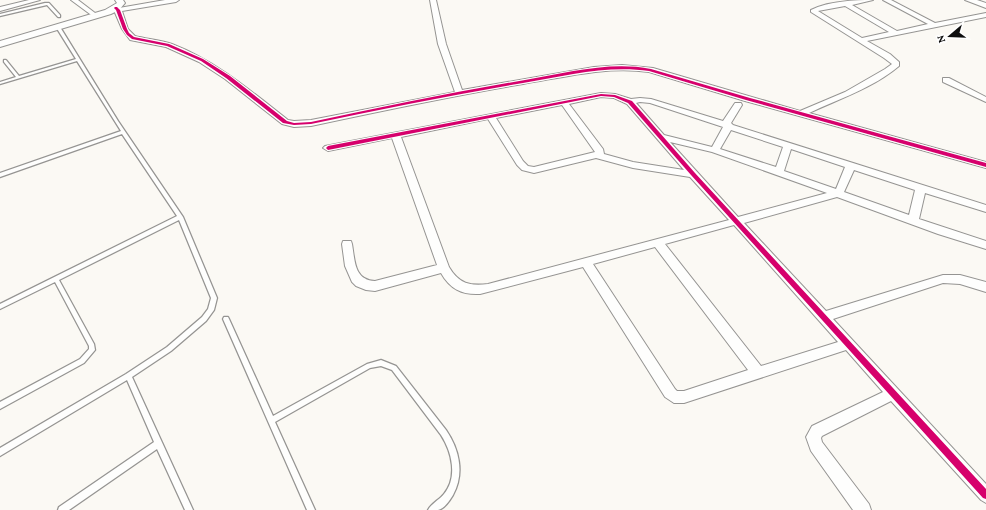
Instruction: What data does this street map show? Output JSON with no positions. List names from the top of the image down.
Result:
{
  "north": "left"
}
